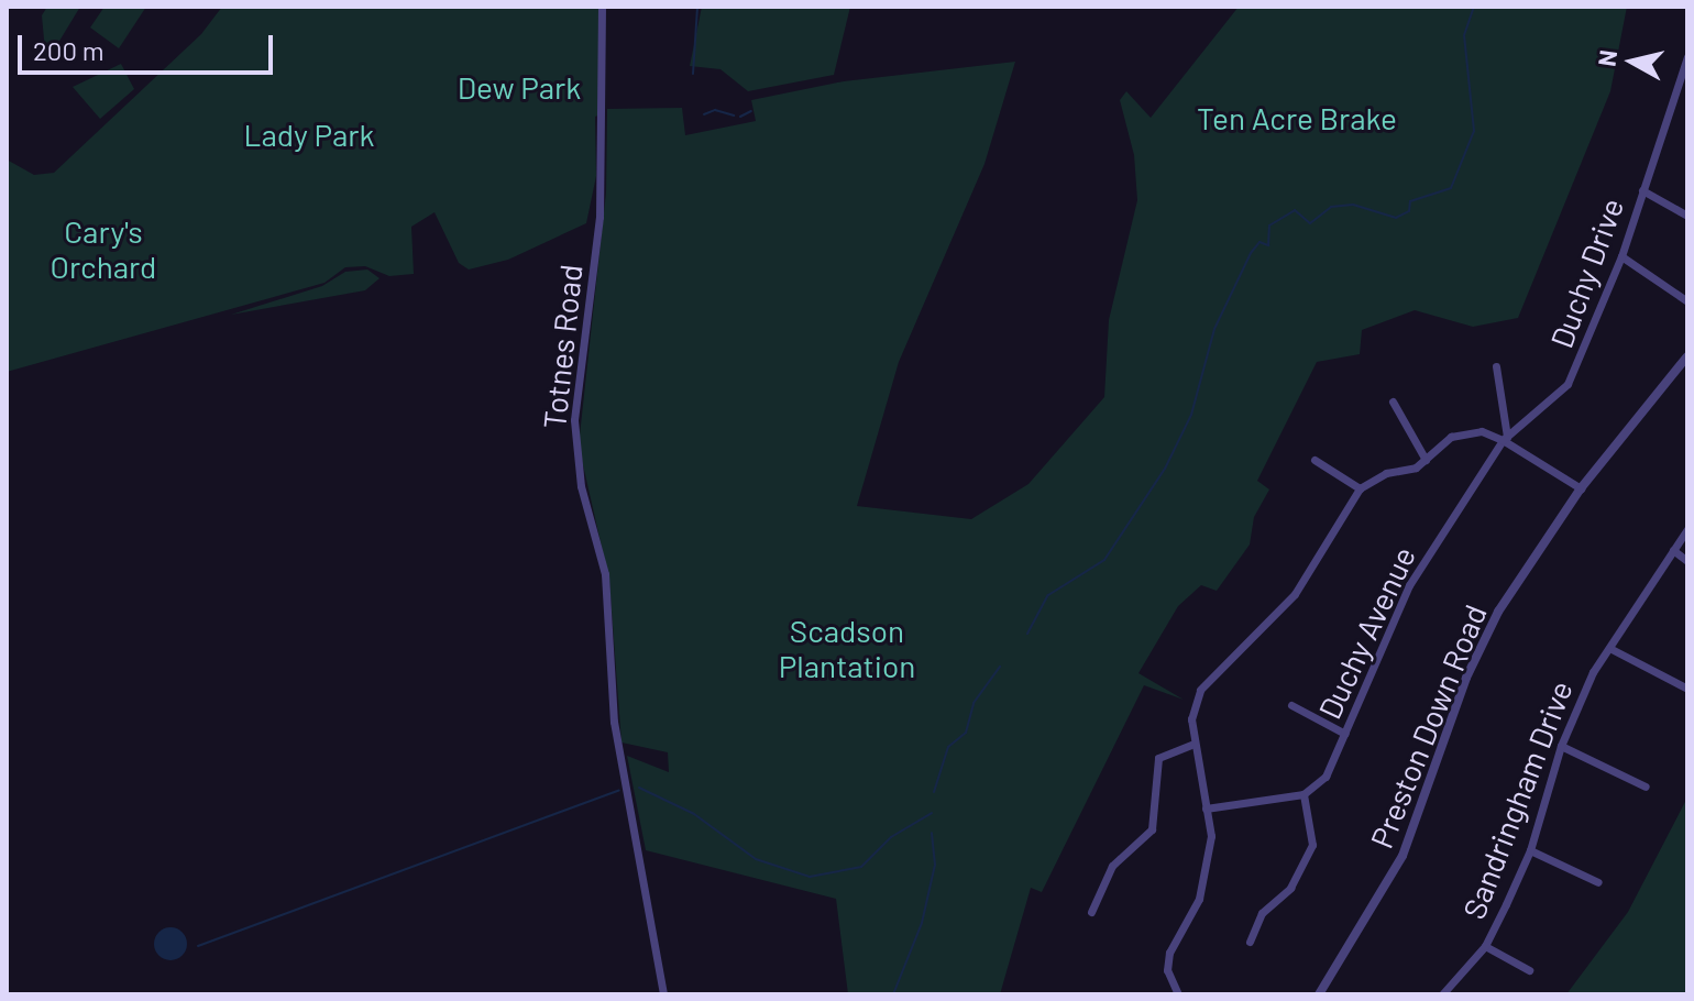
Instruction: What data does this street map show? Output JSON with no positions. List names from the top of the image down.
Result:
{
  "streets": {
    "street": [
      "Duchy Drive",
      "Totnes Road",
      "Duchy Avenue",
      "Preston Down Road",
      "Sandringham Drive"
    ]
  },
  "crossings": [
    ["Duchy Drive", "Duchy Avenue"]
  ],
  "parks": [
    "Dew Park",
    "Ten Acre Brake",
    "Lady Park",
    "Cary's Orchard",
    "Scadson Plantation"
  ],
  "scale_bar": "200 m",
  "north": "left"
}
